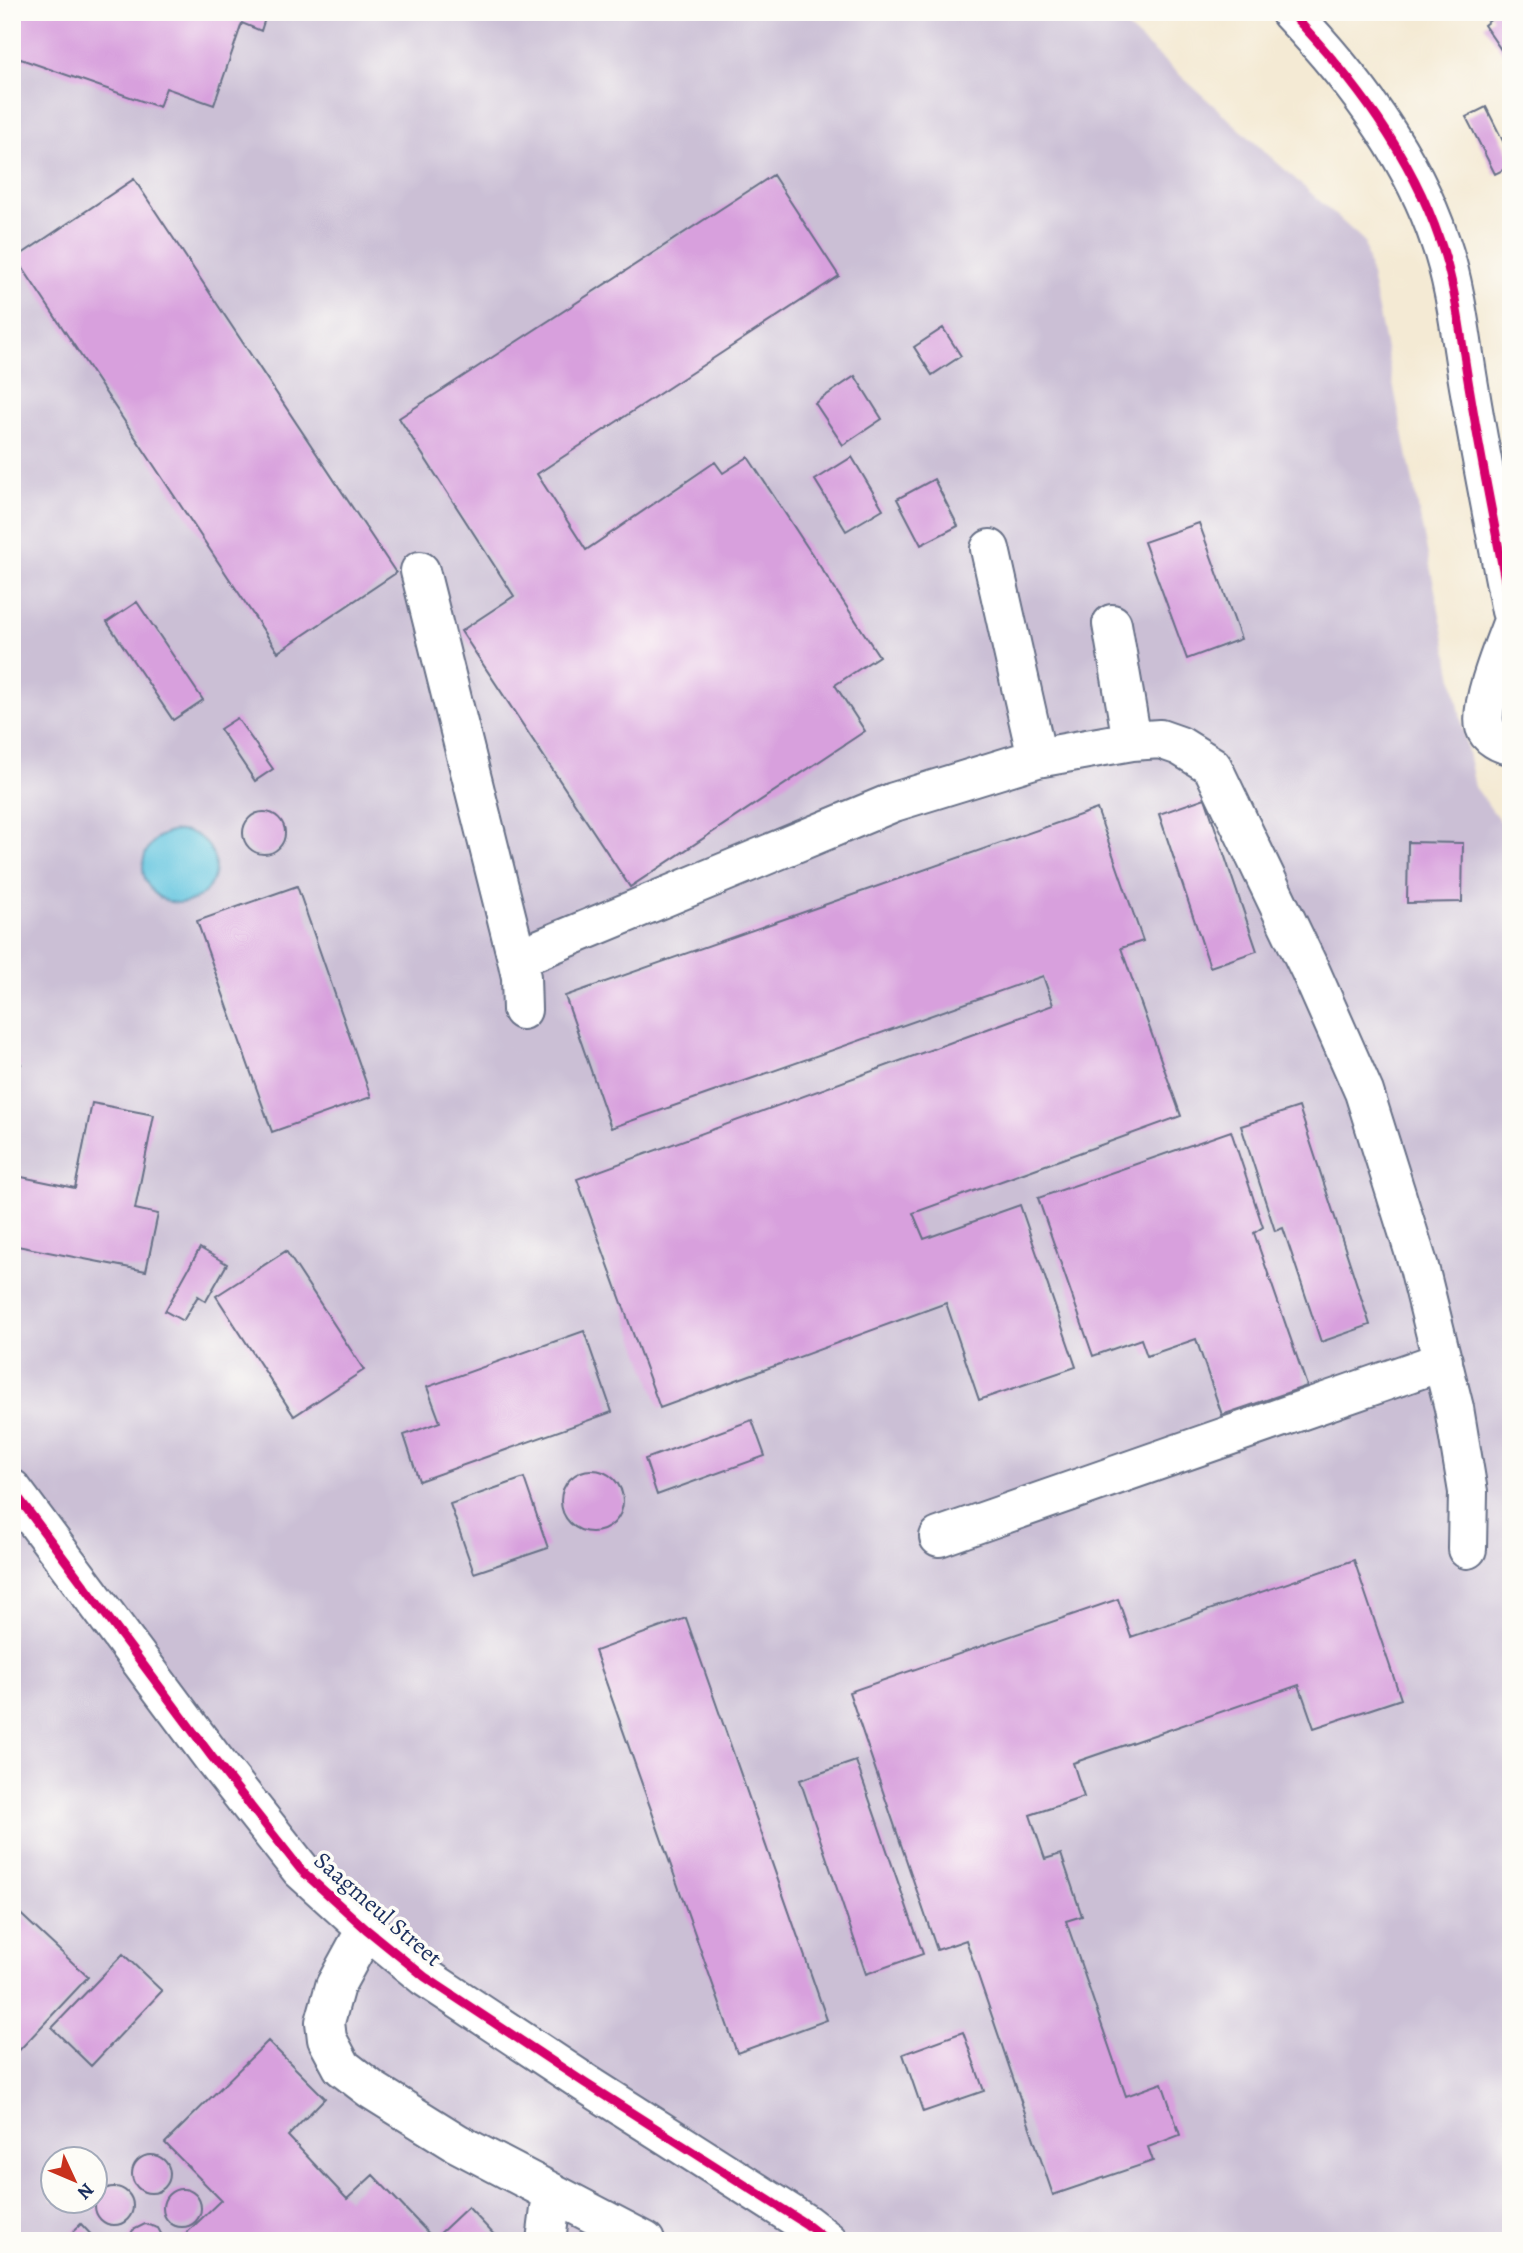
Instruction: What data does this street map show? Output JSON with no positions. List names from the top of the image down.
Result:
{
  "streets": {
    "street": ["Saagmeul Street"]
  },
  "north": "bottom right"
}
